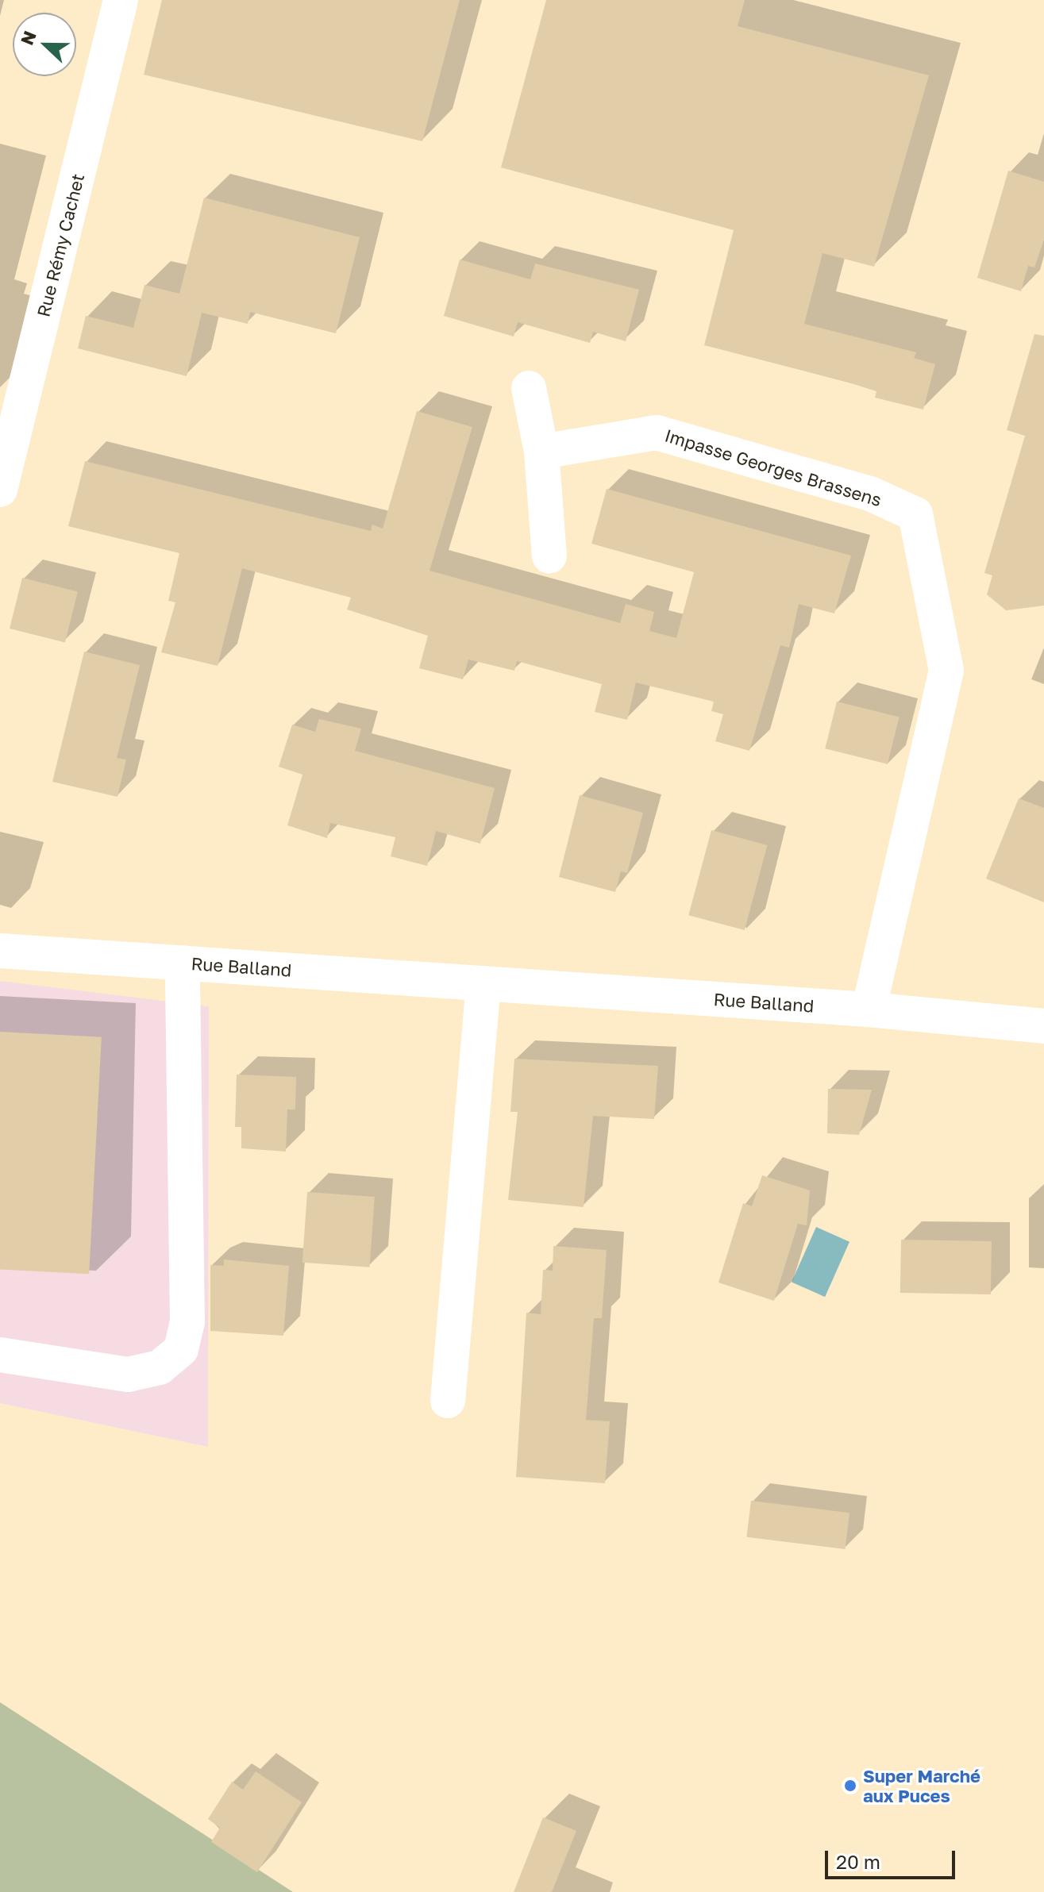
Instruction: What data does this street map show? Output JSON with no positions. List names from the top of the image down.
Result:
{
  "streets": {
    "street": ["Rue Rémy Cachet", "Impasse Georges Brassens", "Rue Balland"]
  },
  "crossings": [
    ["Impasse Georges Brassens", "Rue Balland"]
  ],
  "places": ["Super Marché aux Puces"],
  "scale_bar": "20 m",
  "north": "left"
}
